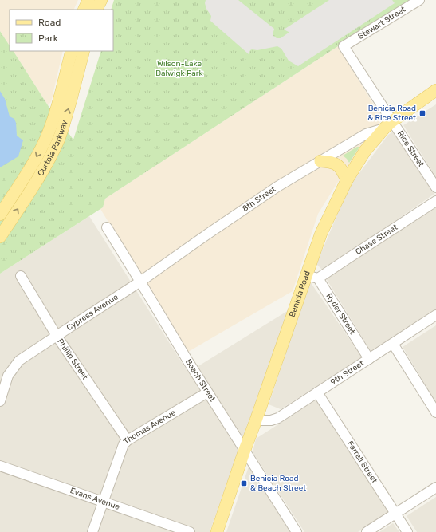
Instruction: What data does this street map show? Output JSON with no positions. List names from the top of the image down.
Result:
{
  "streets": {
    "main road": ["Curtola Parkway", "Benicia Road"],
    "street": [
      "Stewart Street",
      "Rice Street",
      "8th Street",
      "Chase Street",
      "Cypress Avenue",
      "Ryder Street",
      "Phillip Street",
      "9th Street",
      "Beach Street",
      "Thomas Avenue",
      "Farrell Street",
      "Evans Avenue"
    ]
  },
  "crossings": [
    ["Stewart Street", "Rice Street"],
    ["Rice Street", "8th Street"],
    ["Rice Street", "Benicia Road"],
    ["8th Street", "Benicia Road"],
    ["8th Street", "Cypress Avenue"],
    ["8th Street", "Beach Street"],
    ["Chase Street", "Ryder Street"],
    ["Benicia Road", "9th Street"],
    ["Benicia Road", "Beach Street"],
    ["Cypress Avenue", "Phillip Street"],
    ["Cypress Avenue", "Beach Street"],
    ["Ryder Street", "9th Street"],
    ["Phillip Street", "Thomas Avenue"],
    ["9th Street", "Farrell Street"],
    ["Beach Street", "Thomas Avenue"],
    ["Thomas Avenue", "Evans Avenue"]
  ],
  "parks": ["Wilson-Lake Dalwigk Park"],
  "places": {
    "transit": ["Benicia Road & Rice Street", "Benicia Road & Beach Street"]
  },
  "legend": ["Road", "Park"]
}
